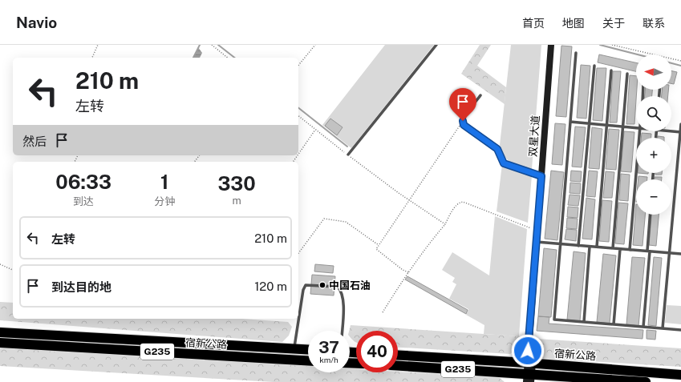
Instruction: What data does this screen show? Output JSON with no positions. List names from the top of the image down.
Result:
{
  "streets": {
    "highway": ["宿新公路", "G235"],
    "street": ["双星大道"]
  },
  "crossings": [
    ["双星大道", "宿新公路"]
  ],
  "places": ["中国石油"],
  "north": "left",
  "page": {
    "header": "Navio",
    "nav": [
      "首页",
      "地图",
      "关于",
      "联系"
    ],
    "map_buttons": ["+", "−"],
    "turn": ["210 m", "左转"],
    "then": "然后",
    "eta": [
      "06:33",
      "到达",
      "1",
      "分钟",
      "330",
      "m"
    ],
    "list": [
      {
        "name": "左转",
        "value": "210 m"
      },
      {
        "name": "到达目的地",
        "value": "120 m"
      }
    ],
    "speed": "37 km/h",
    "limit": "40"
  }
}
